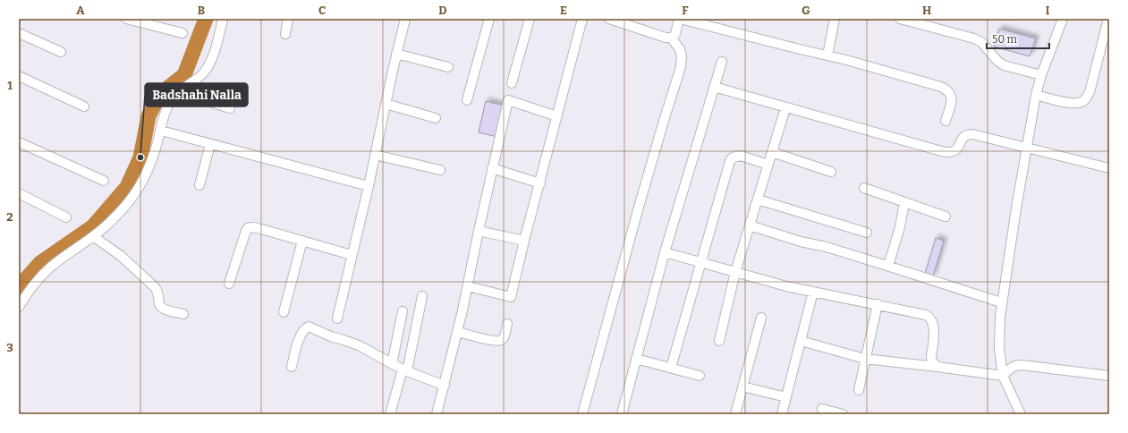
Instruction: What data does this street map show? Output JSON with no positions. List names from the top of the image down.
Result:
{
  "places": ["Badshahi Nalla"],
  "scale_bar": "50 m",
  "grid": {
    "columns": [
      "A",
      "B",
      "C",
      "D",
      "E",
      "F",
      "G",
      "H",
      "I"
    ],
    "rows": ["1", "2", "3"]
  }
}
